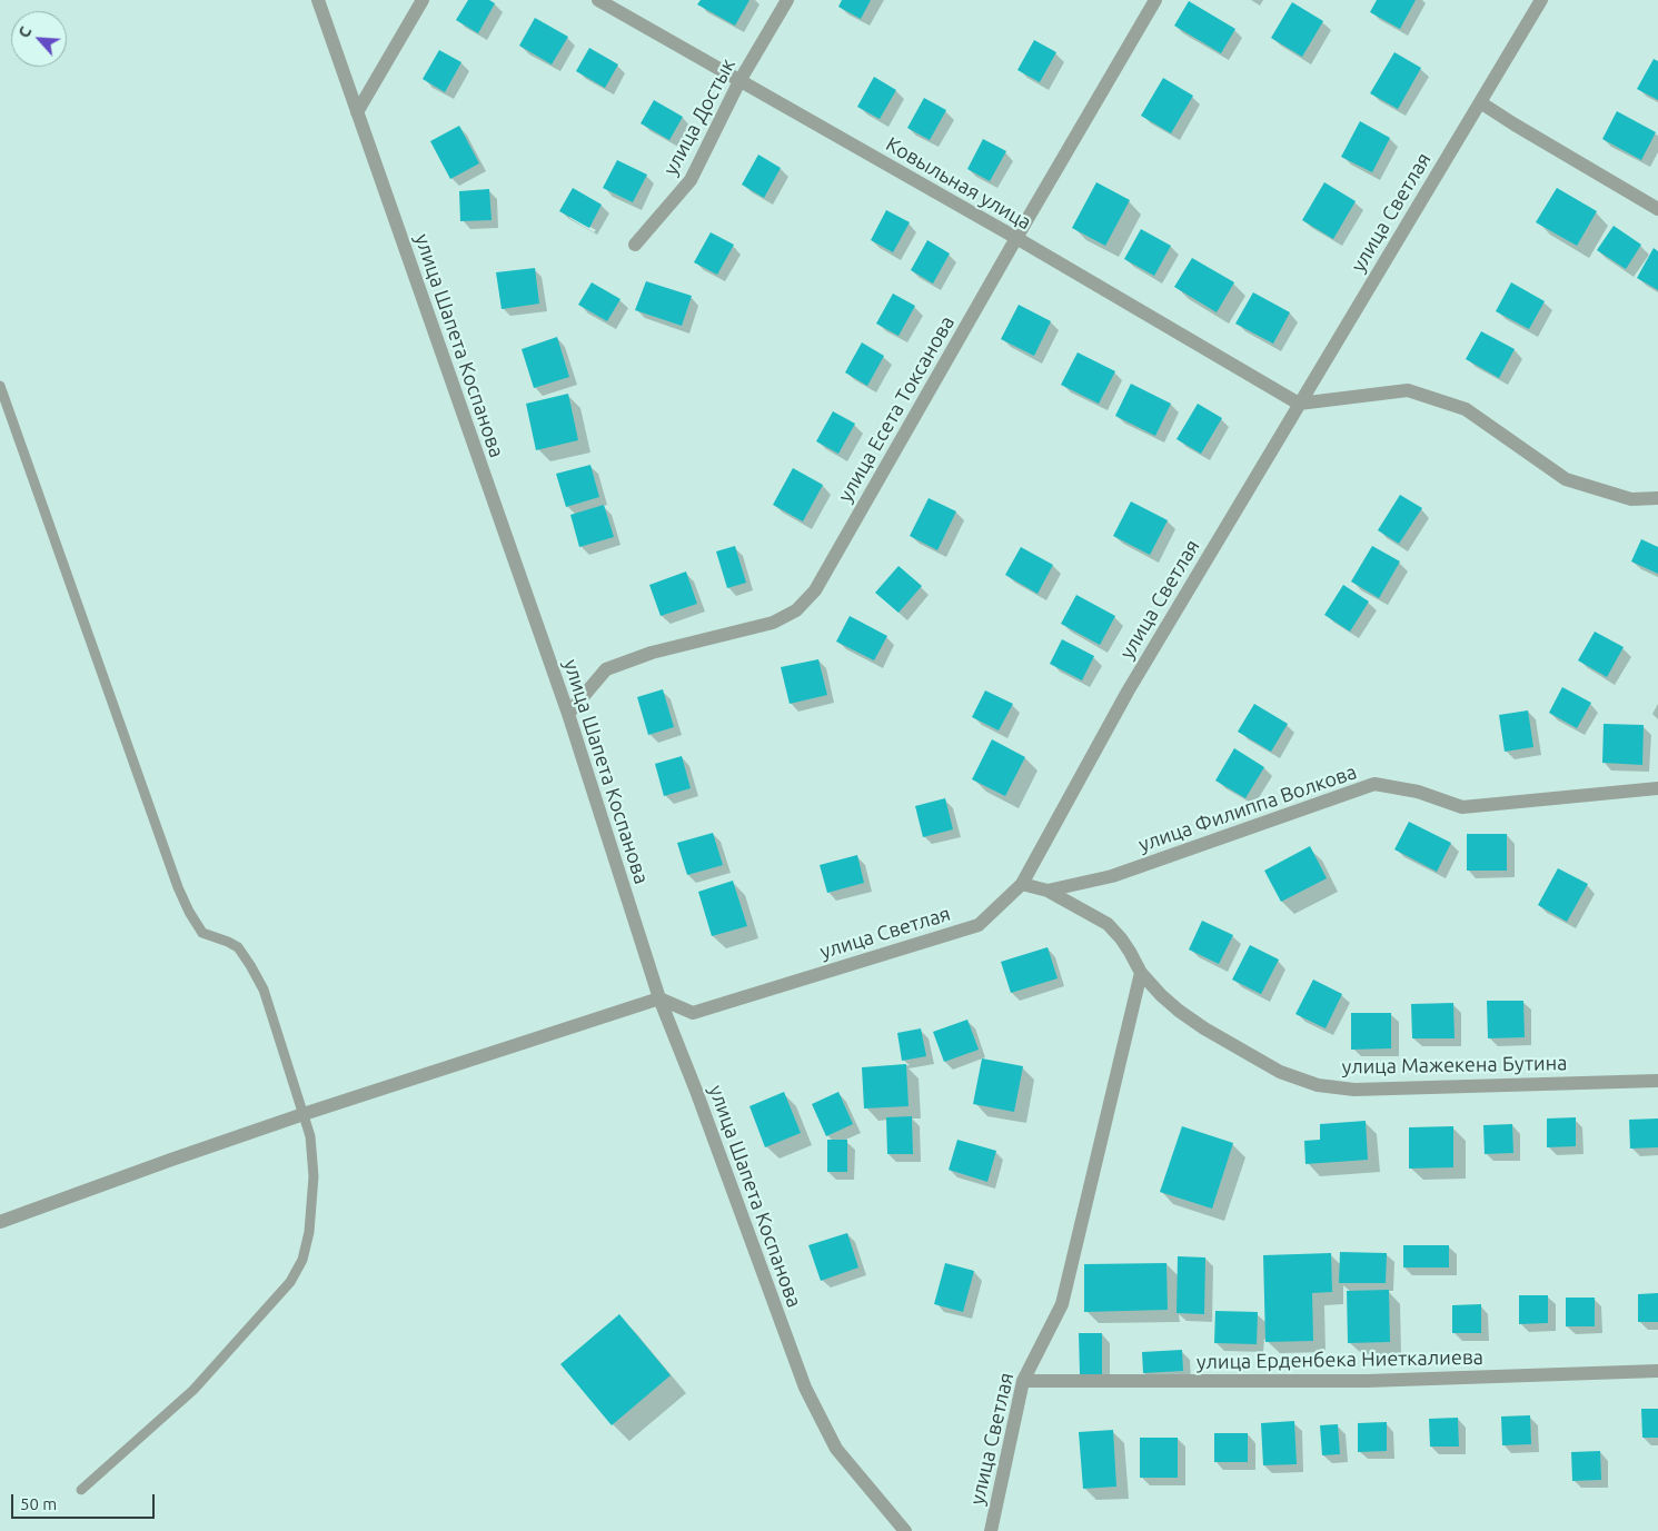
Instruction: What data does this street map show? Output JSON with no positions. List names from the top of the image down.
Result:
{
  "streets": {
    "street": [
      "улица Достык",
      "Ковыльная улица",
      "улица Светлая",
      "улица Шапета Коспанова",
      "улица Есета Токсанова",
      "улица Филиппа Волкова",
      "улица Мажекена Бутина",
      "улица Ерденбека Ниеткалиева"
    ]
  },
  "crossings": [
    ["улица Достык", "Ковыльная улица"],
    ["Ковыльная улица", "улица Светлая"],
    ["Ковыльная улица", "улица Есета Токсанова"],
    ["улица Светлая", "улица Шапета Коспанова"],
    ["улица Светлая", "улица Мажекена Бутина"],
    ["улица Светлая", "улица Ерденбека Ниеткалиева"],
    ["улица Шапета Коспанова", "улица Есета Токсанова"],
    ["улица Филиппа Волкова", "улица Мажекена Бутина"]
  ],
  "scale_bar": "50 m",
  "north": "top left"
}
